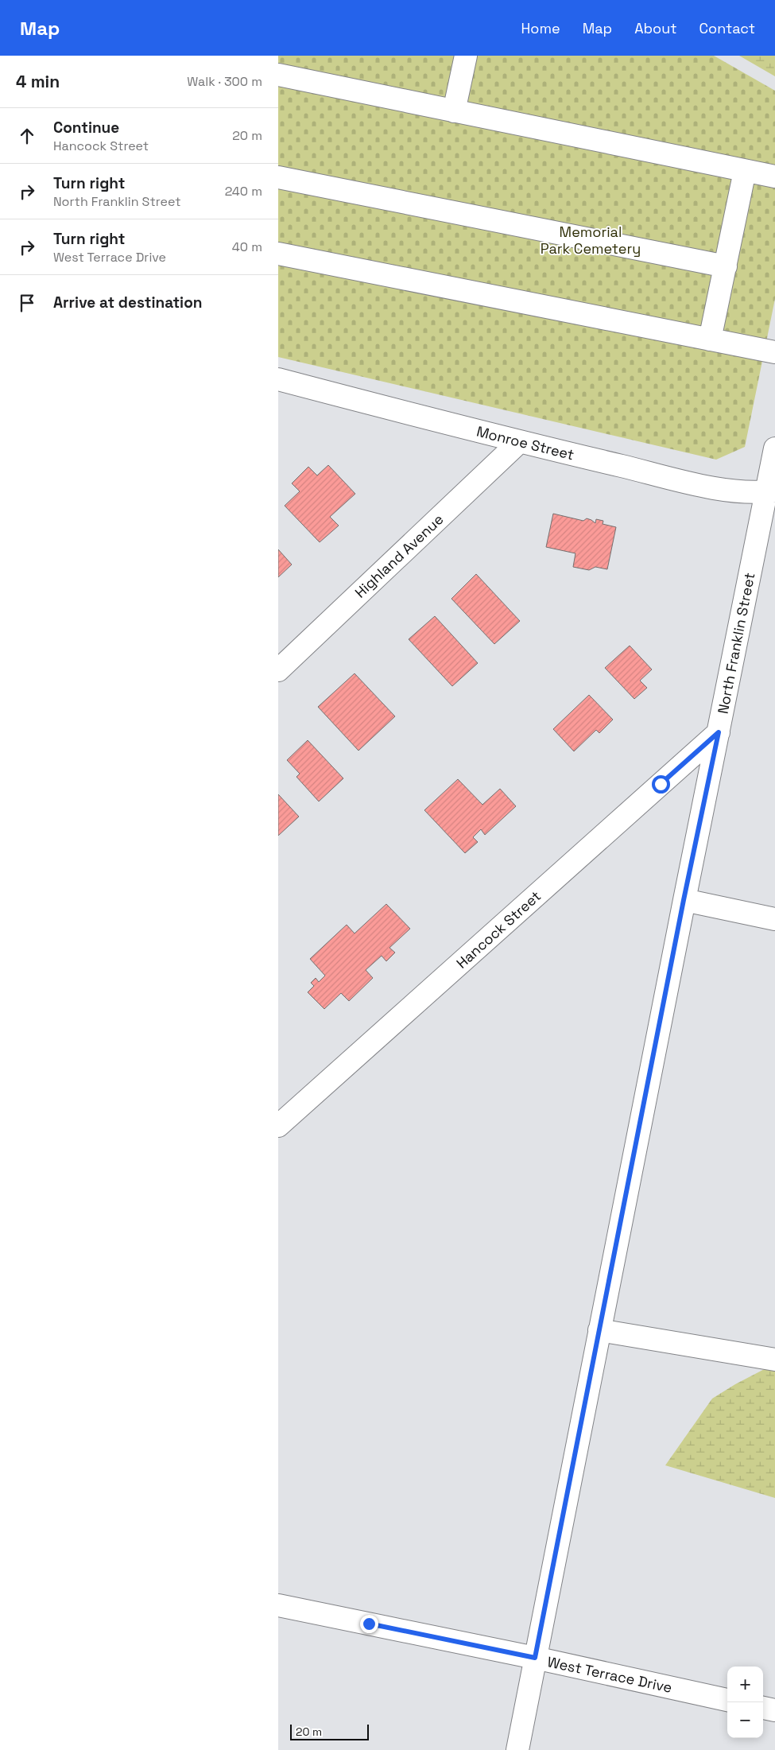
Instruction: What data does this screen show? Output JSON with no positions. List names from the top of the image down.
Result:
{
  "streets": {
    "street": [
      "Monroe Street",
      "Highland Avenue",
      "North Franklin Street",
      "Hancock Street",
      "West Terrace Drive"
    ]
  },
  "crossings": [
    ["Monroe Street", "Highland Avenue"],
    ["Monroe Street", "North Franklin Street"],
    ["North Franklin Street", "Hancock Street"],
    ["North Franklin Street", "West Terrace Drive"]
  ],
  "parks": ["Memorial Park Cemetery"],
  "scale_bar": "20 m",
  "page": {
    "header": "Map",
    "nav": [
      "Home",
      "Map",
      "About",
      "Contact"
    ],
    "heading": ["4 min", "Walk · 300 m"],
    "list": [
      ["Continue", "Hancock Street", "20 m"],
      ["Turn right", "North Franklin Street", "240 m"],
      ["Turn right", "West Terrace Drive", "40 m"],
      "Arrive at destination"
    ],
    "map_buttons": ["+", "−"],
    "scale": "20 m"
  }
}
